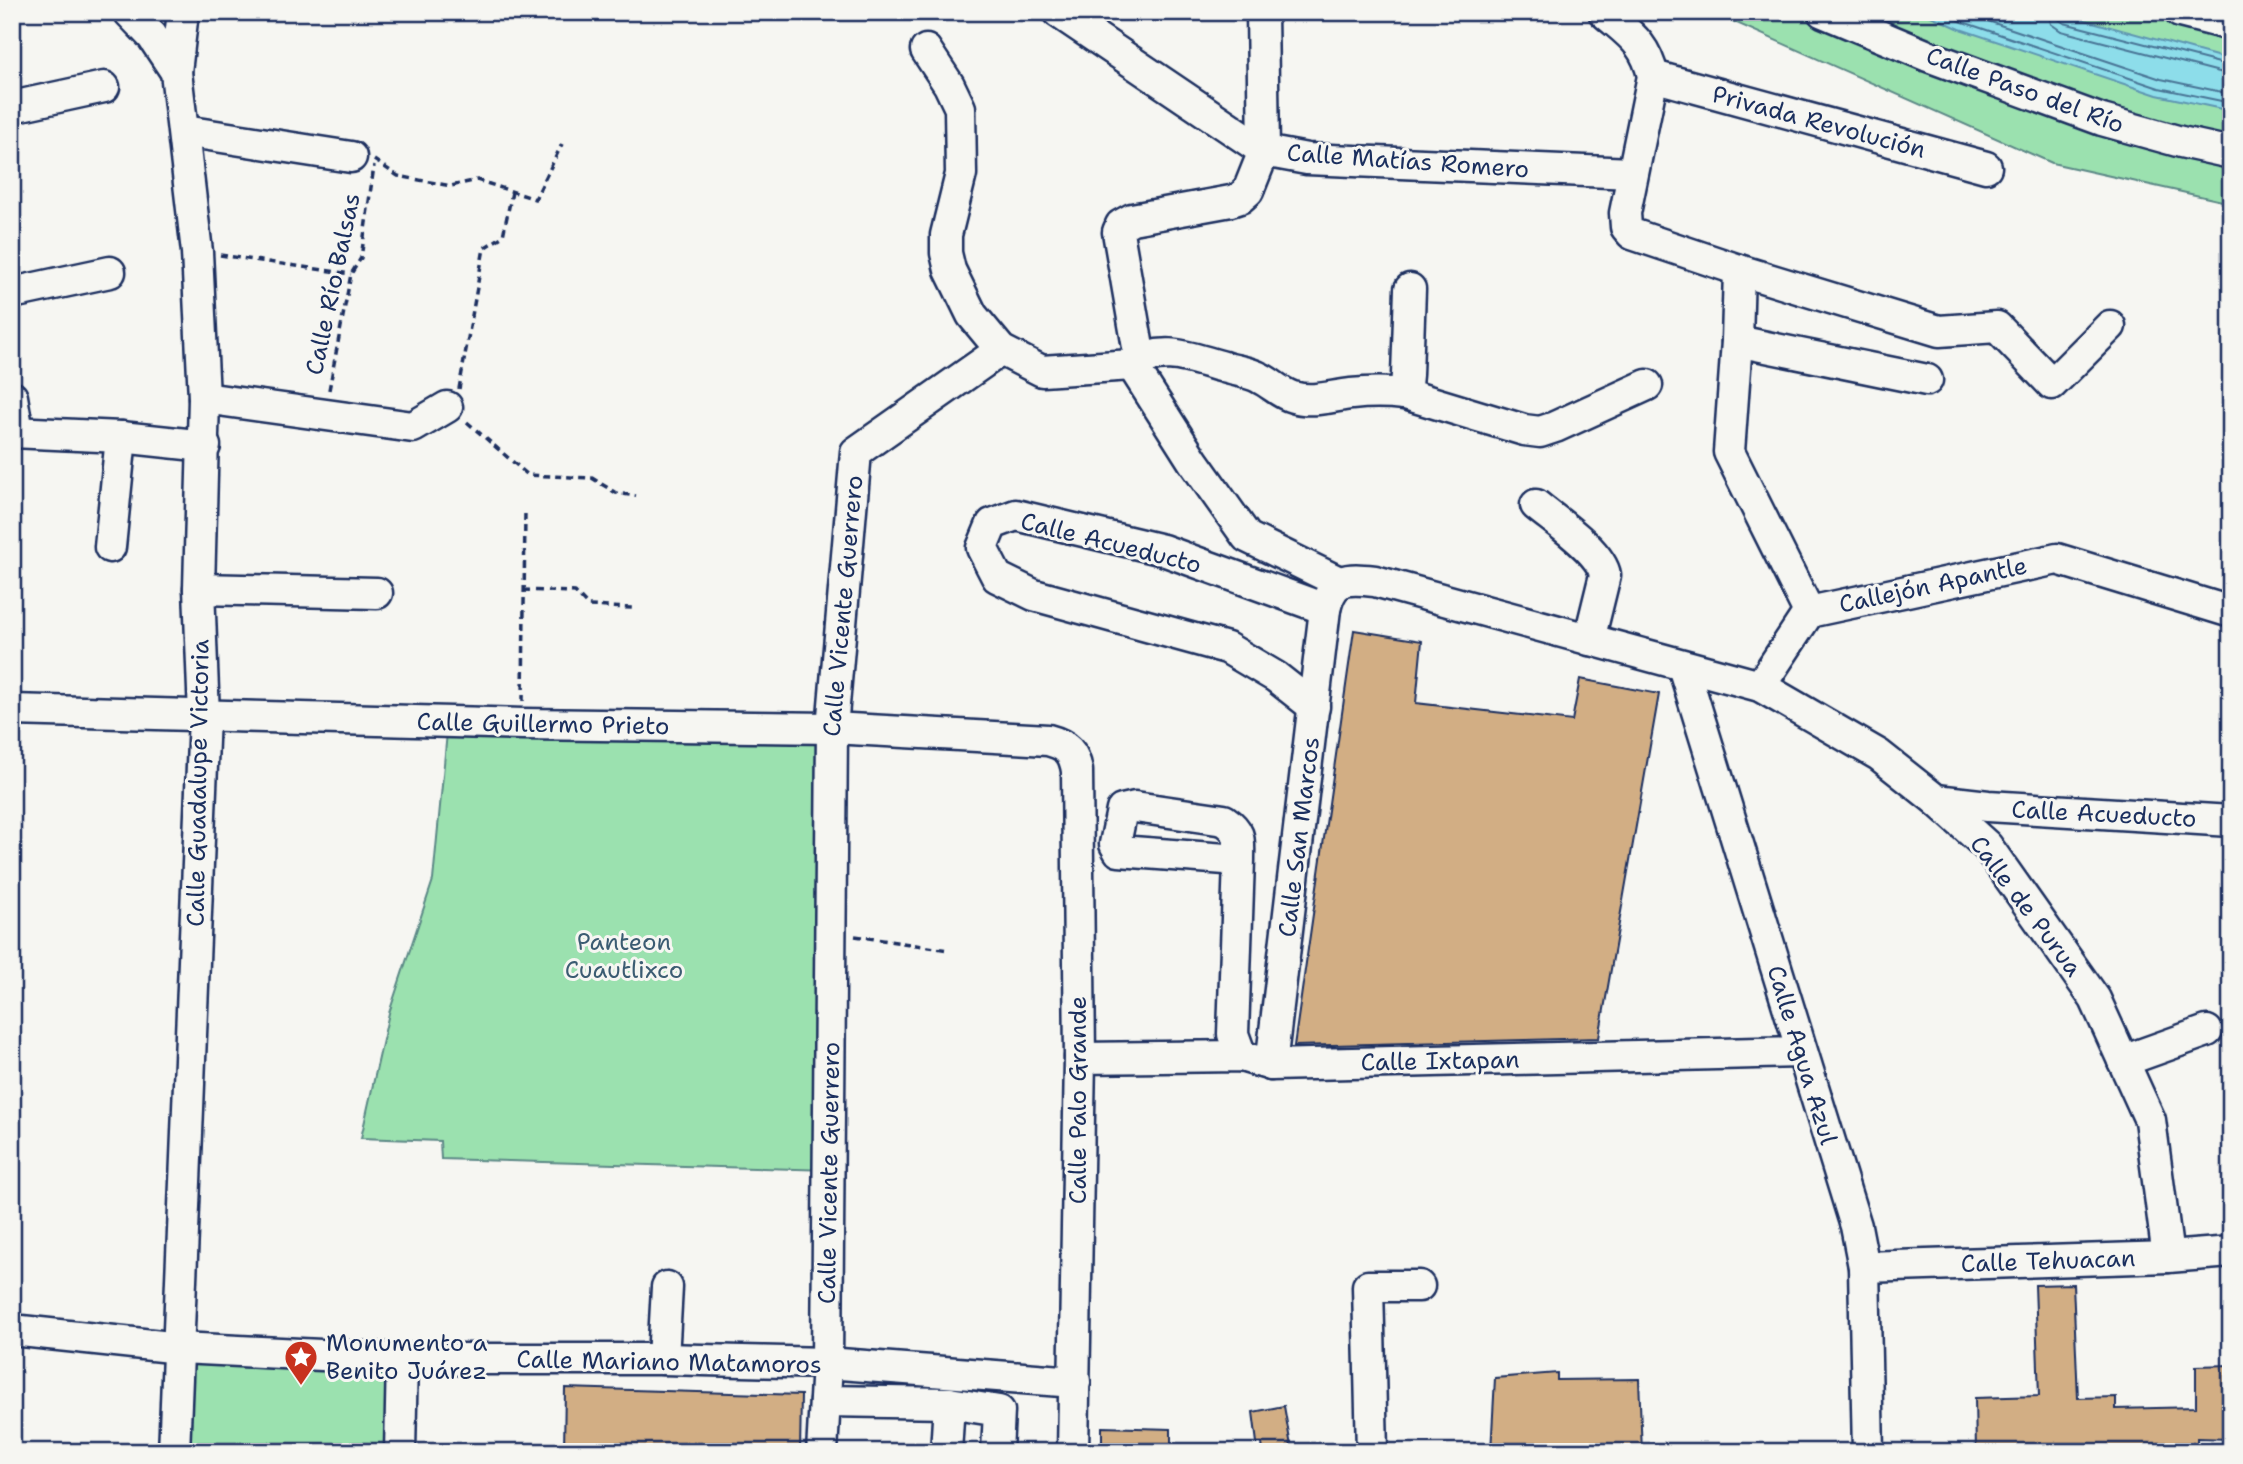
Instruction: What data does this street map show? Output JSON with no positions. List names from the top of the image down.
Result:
{
  "streets": {
    "street": [
      "Calle Paso del Río",
      "Privada Revolución",
      "Calle Matías Romero",
      "Calle Acueducto",
      "Callejón Apantle",
      "Calle Vicente Guerrero",
      "Calle Guillermo Prieto",
      "Calle Guadalupe Victoria",
      "Calle San Marcos",
      "Calle de Purua",
      "Calle Agua Azul",
      "Calle Ixtapan",
      "Calle Palo Grande",
      "Calle Tehuacan",
      "Calle Mariano Matamoros"
    ],
    "path": ["Calle Río Balsas"]
  },
  "crossings": [
    ["Calle Acueducto", "Calle San Marcos"],
    ["Calle Acueducto", "Calle de Purua"],
    ["Calle Vicente Guerrero", "Calle Guillermo Prieto"],
    ["Calle Vicente Guerrero", "Calle Mariano Matamoros"],
    ["Calle Guillermo Prieto", "Calle Guadalupe Victoria"],
    ["Calle Guillermo Prieto", "Calle Palo Grande"],
    ["Calle Guadalupe Victoria", "Calle Mariano Matamoros"],
    ["Calle San Marcos", "Calle Ixtapan"],
    ["Calle de Purua", "Calle Agua Azul"],
    ["Calle de Purua", "Calle Tehuacan"],
    ["Calle Agua Azul", "Calle Ixtapan"],
    ["Calle Agua Azul", "Calle Tehuacan"],
    ["Calle Ixtapan", "Calle Palo Grande"],
    ["Calle Palo Grande", "Calle Mariano Matamoros"]
  ],
  "parks": ["Panteon Cuautlixco"],
  "places": {
    "place": ["Monumento a Benito Juárez"]
  }
}
